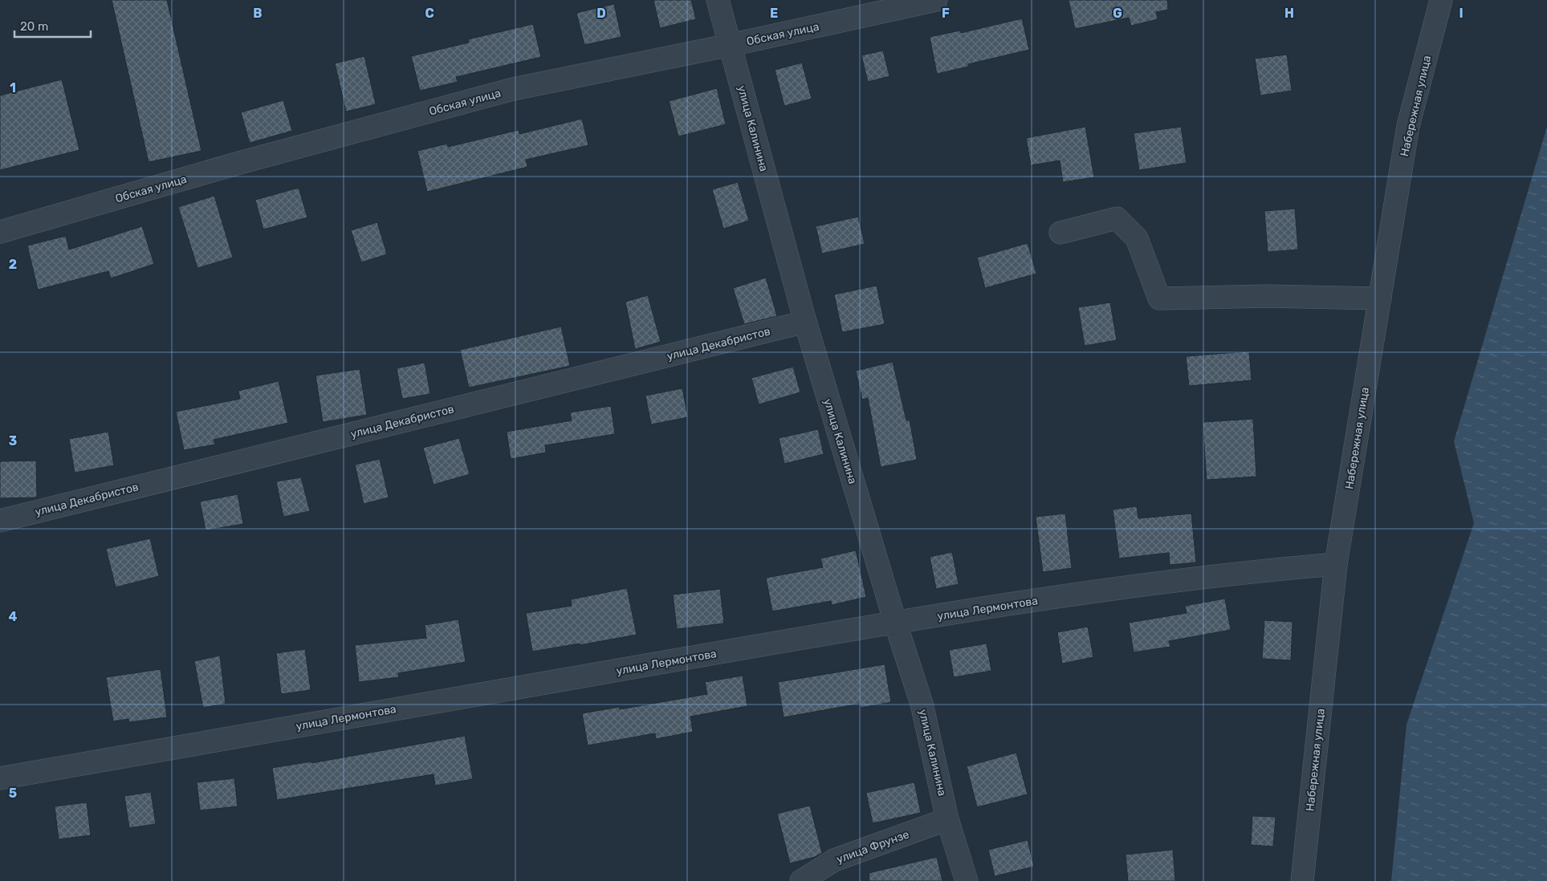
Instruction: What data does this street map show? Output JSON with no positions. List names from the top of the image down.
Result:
{
  "streets": {
    "street": [
      "Обская улица",
      "Набережная улица",
      "улица Калинина",
      "улица Декабристов",
      "улица Лермонтова",
      "улица Фрунзе"
    ]
  },
  "crossings": [
    ["Обская улица", "улица Калинина"],
    ["Набережная улица", "улица Лермонтова"],
    ["улица Калинина", "улица Декабристов"],
    ["улица Калинина", "улица Лермонтова"],
    ["улица Калинина", "улица Фрунзе"]
  ],
  "scale_bar": "20 m",
  "grid": {
    "columns": [
      "B",
      "C",
      "D",
      "E",
      "F",
      "G",
      "H",
      "I"
    ],
    "rows": [
      "1",
      "2",
      "3",
      "4",
      "5"
    ]
  }
}
